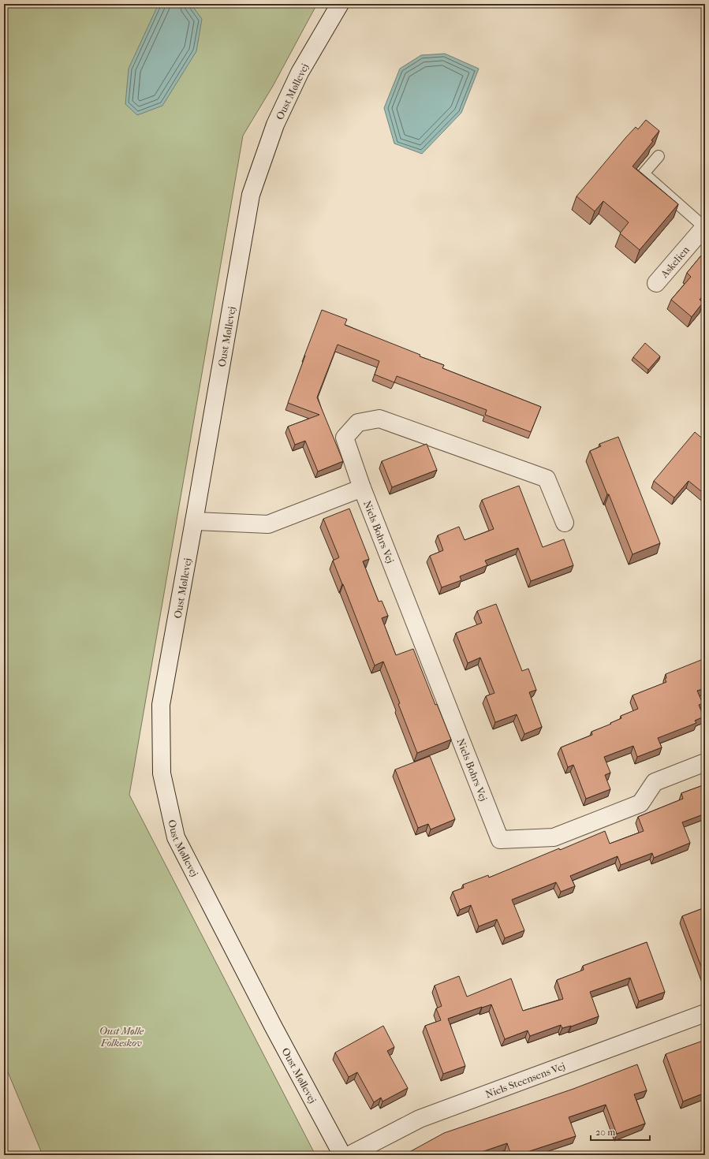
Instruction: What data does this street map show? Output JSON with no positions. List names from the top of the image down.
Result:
{
  "streets": {
    "street": [
      "Oust Møllevej",
      "Askelien",
      "Niels Bohrs Vej",
      "Niels Steensens Vej"
    ]
  },
  "crossings": [
    ["Oust Møllevej", "Niels Bohrs Vej"]
  ],
  "parks": ["Oust Mølle Folkeskov"],
  "scale_bar": "20 m"
}
